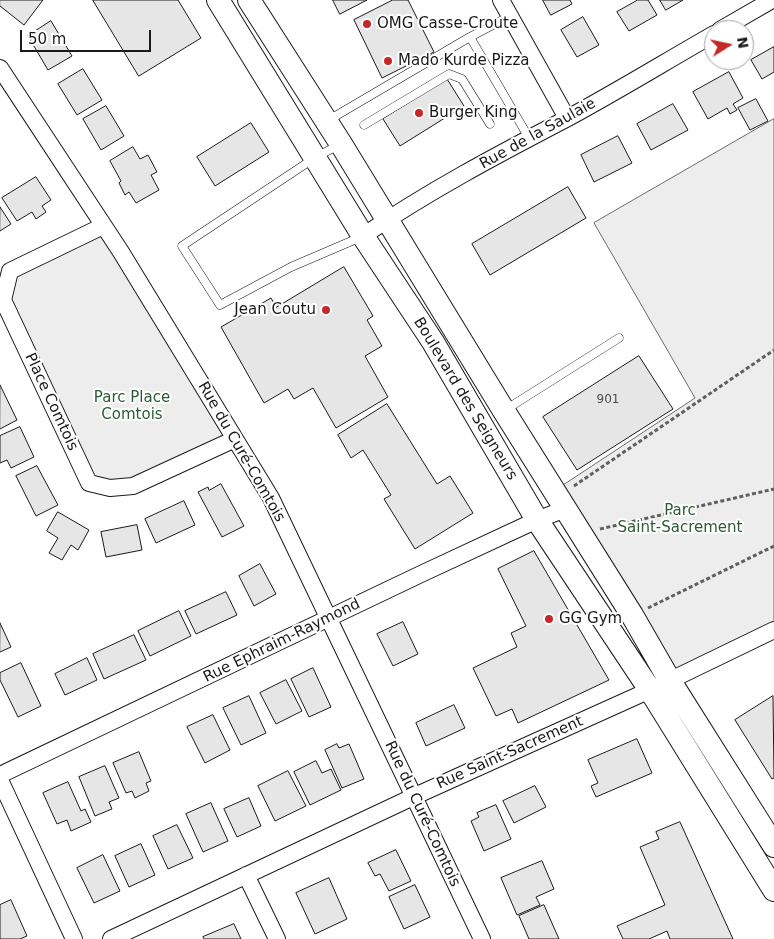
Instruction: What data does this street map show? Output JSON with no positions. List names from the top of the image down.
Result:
{
  "streets": {
    "main road": ["Boulevard des Seigneurs"],
    "street": [
      "Rue de la Saulaie",
      "Place Comtois",
      "Rue du Curé-Comtois",
      "Rue Ephraim-Raymond",
      "Rue Saint-Sacrement"
    ]
  },
  "crossings": [
    ["Rue de la Saulaie", "Boulevard des Seigneurs"],
    ["Boulevard des Seigneurs", "Rue Ephraim-Raymond"],
    ["Boulevard des Seigneurs", "Rue Saint-Sacrement"],
    ["Place Comtois", "Rue du Curé-Comtois"],
    ["Rue du Curé-Comtois", "Rue Ephraim-Raymond"],
    ["Rue du Curé-Comtois", "Rue Saint-Sacrement"]
  ],
  "parks": ["Parc Place Comtois", "Parc Saint-Sacrement"],
  "places": [
    "OMG Casse-Croute",
    "Mado Kurde Pizza",
    "Burger King",
    "Jean Coutu",
    "GG Gym"
  ],
  "house_numbers": ["901"],
  "scale_bar": "50 m",
  "north": "right"
}
